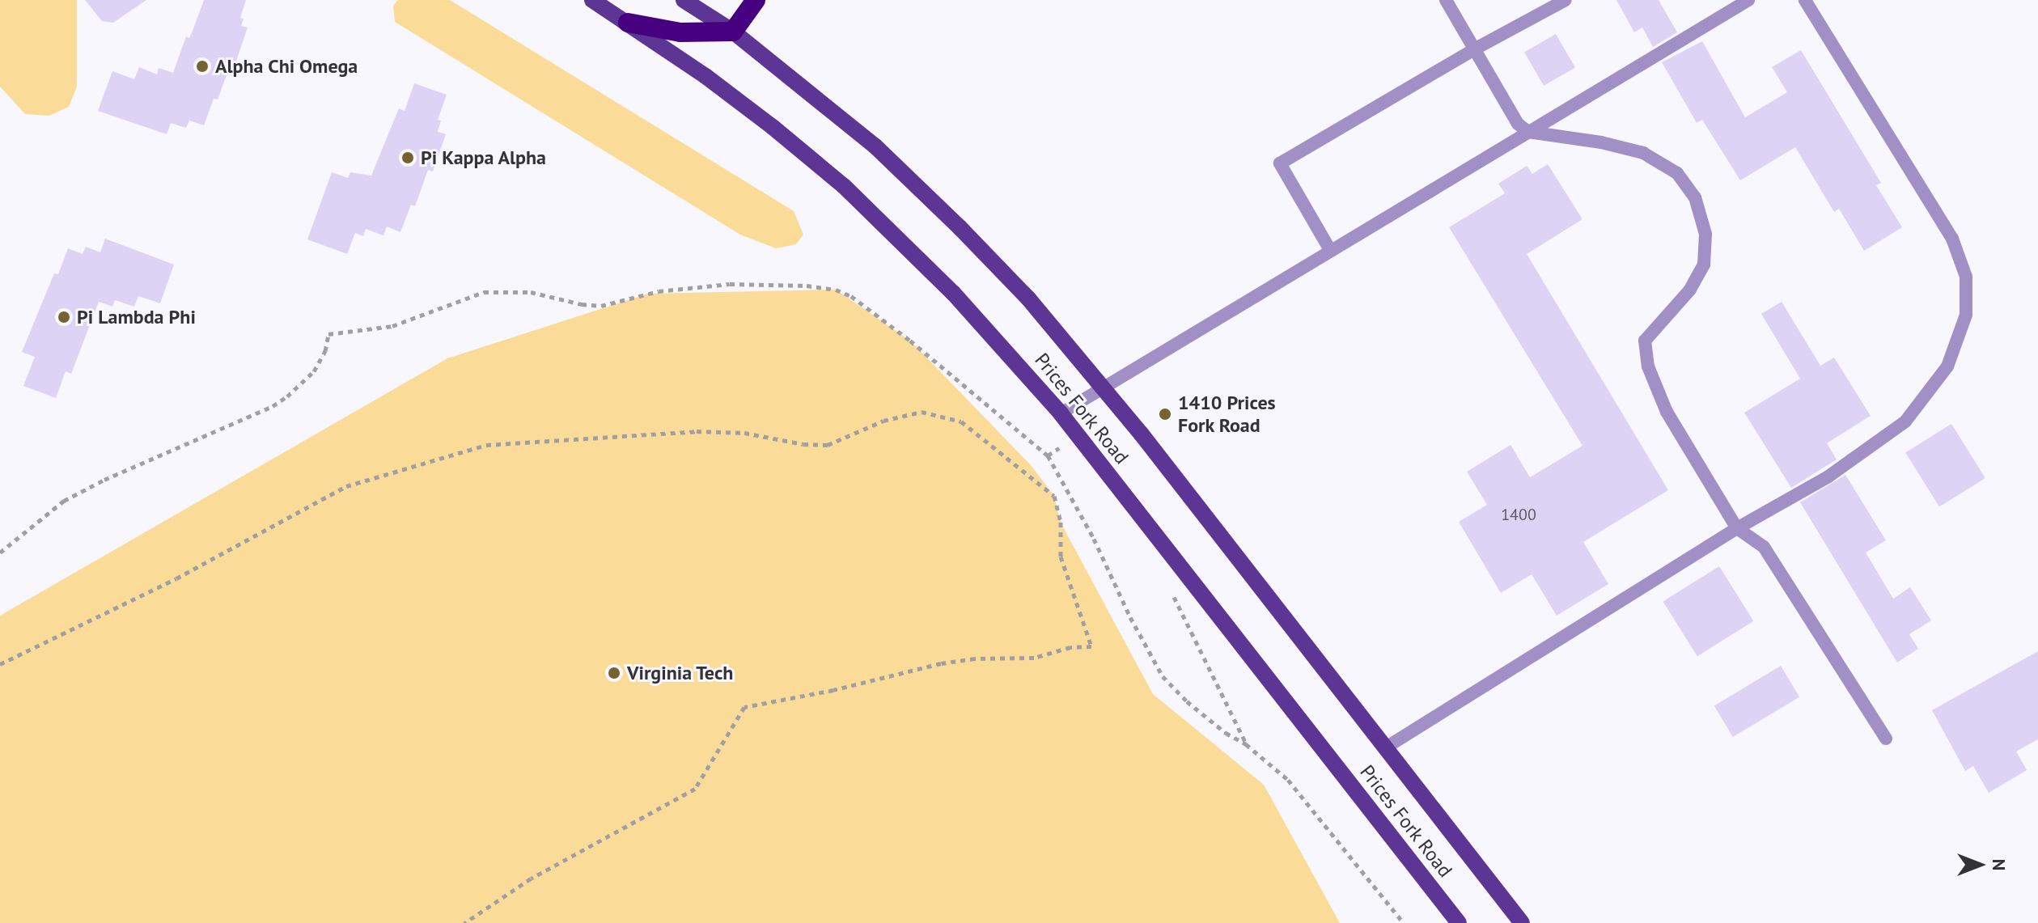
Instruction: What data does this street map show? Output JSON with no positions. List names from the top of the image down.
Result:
{
  "streets": {
    "main road": ["Prices Fork Road"]
  },
  "places": [
    "Alpha Chi Omega",
    "Pi Kappa Alpha",
    "Pi Lambda Phi",
    "1410 Prices Fork Road",
    "Virginia Tech"
  ],
  "house_numbers": ["1400"],
  "north": "right"
}
